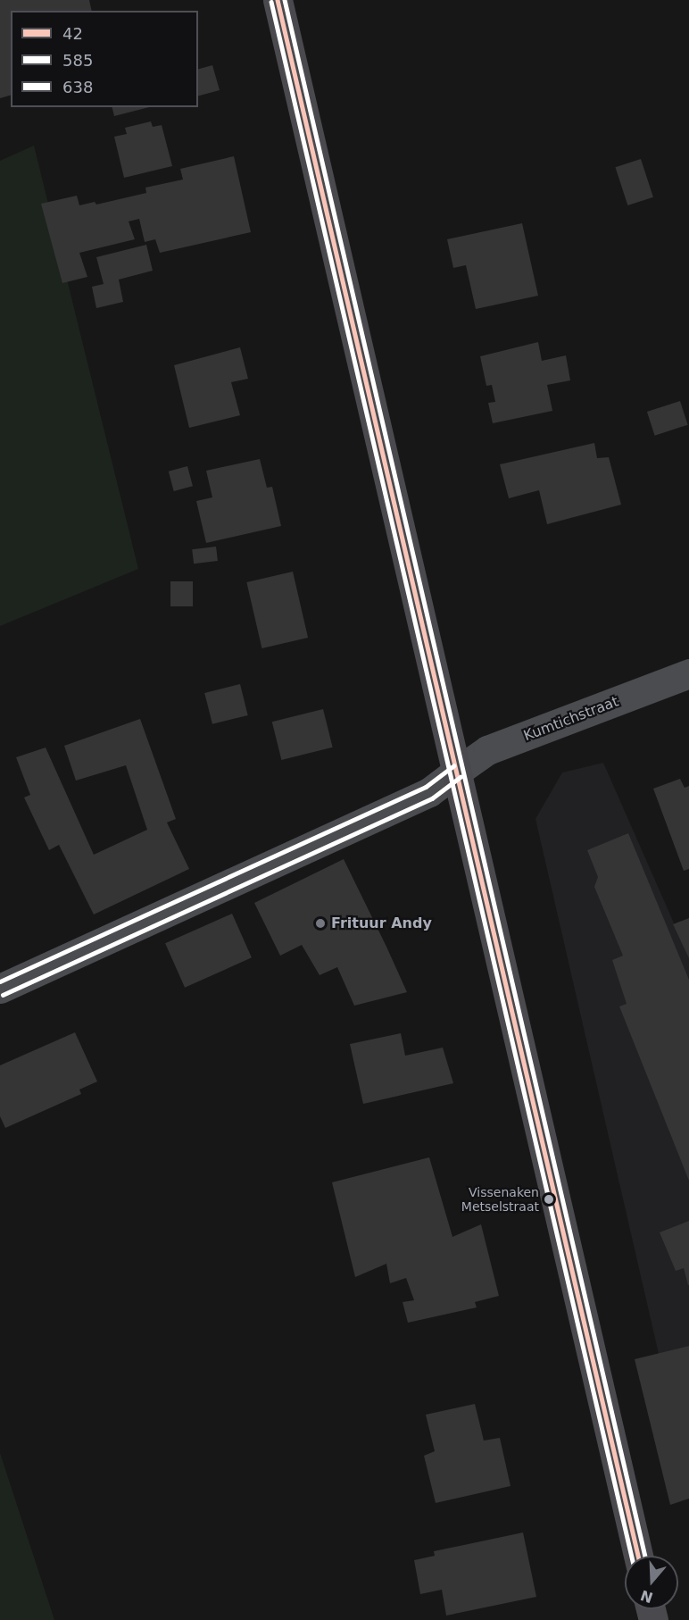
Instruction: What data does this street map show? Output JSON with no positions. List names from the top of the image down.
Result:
{
  "streets": {
    "street": ["Kumtichstraat"]
  },
  "places": ["Frituur Andy", "Vissenaken Metselstraat"],
  "lines": ["transit line 42", "transit line 638", "transit line 585"],
  "legend": ["42", "585", "638"],
  "north": "bottom"
}
